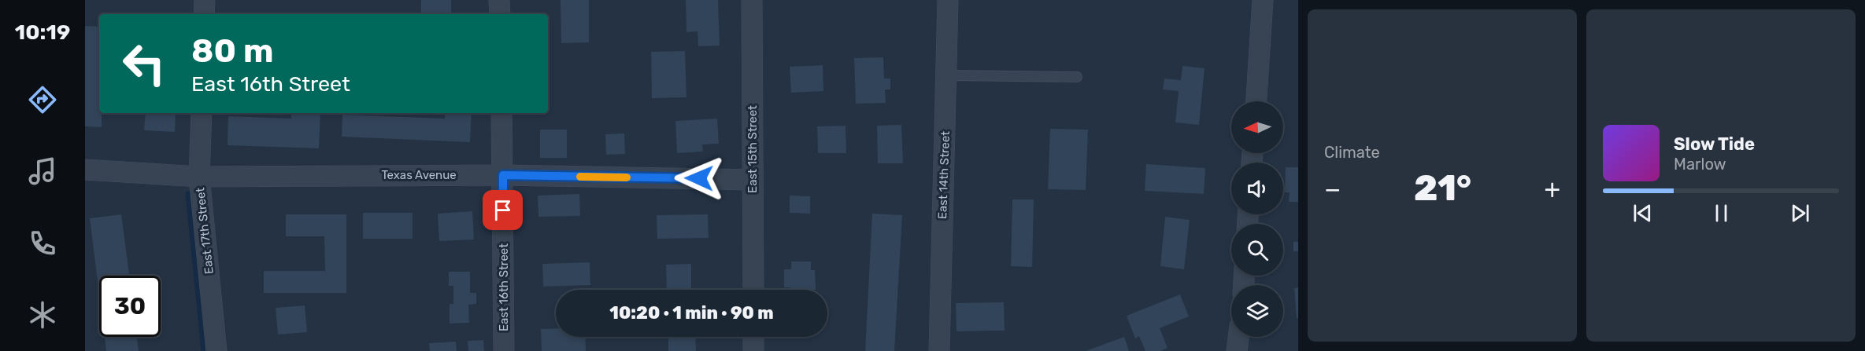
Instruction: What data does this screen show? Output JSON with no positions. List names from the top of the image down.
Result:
{
  "streets": {
    "street": [
      "East 15th Street",
      "Texas Avenue",
      "East 14th Street",
      "East 17th Street",
      "East 16th Street"
    ]
  },
  "crossings": [
    ["East 15th Street", "Texas Avenue"],
    ["Texas Avenue", "East 17th Street"],
    ["Texas Avenue", "East 16th Street"]
  ],
  "north": "left",
  "page": {
    "tabs": "10:19",
    "tile": "Climate",
    "turn": ["80 m", "East 16th Street"],
    "song": ["Slow Tide", "Marlow"],
    "heat": ["−", "21°", "+"],
    "limit": "30",
    "trip": "10:20 · 1 min · 90 m"
  }
}
